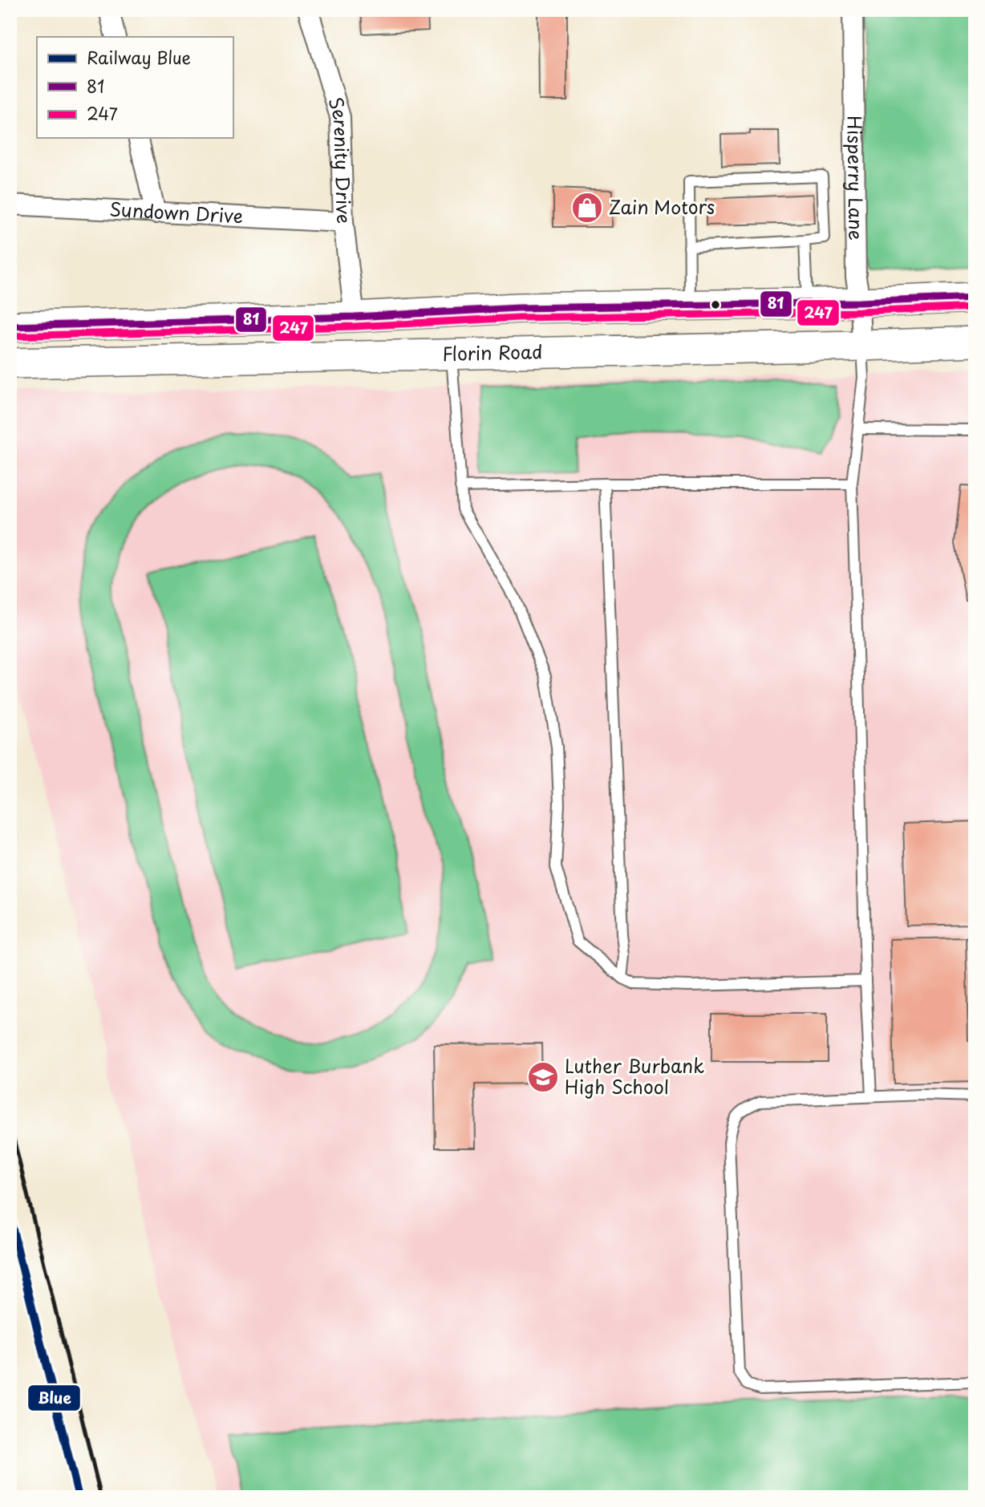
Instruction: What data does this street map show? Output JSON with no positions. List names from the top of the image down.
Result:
{
  "streets": {
    "main road": ["Florin Road"],
    "street": ["Serenity Drive", "Hisperry Lane", "Sundown Drive"]
  },
  "crossings": [
    ["Serenity Drive", "Sundown Drive"],
    ["Hisperry Lane", "Florin Road"]
  ],
  "places": {
    "shop": ["Zain Motors"],
    "school or university": ["Luther Burbank High School"]
  },
  "lines": ["transit line 81", "transit line 247", "rail line Blue"],
  "legend": ["Railway Blue", "81", "247"]
}
